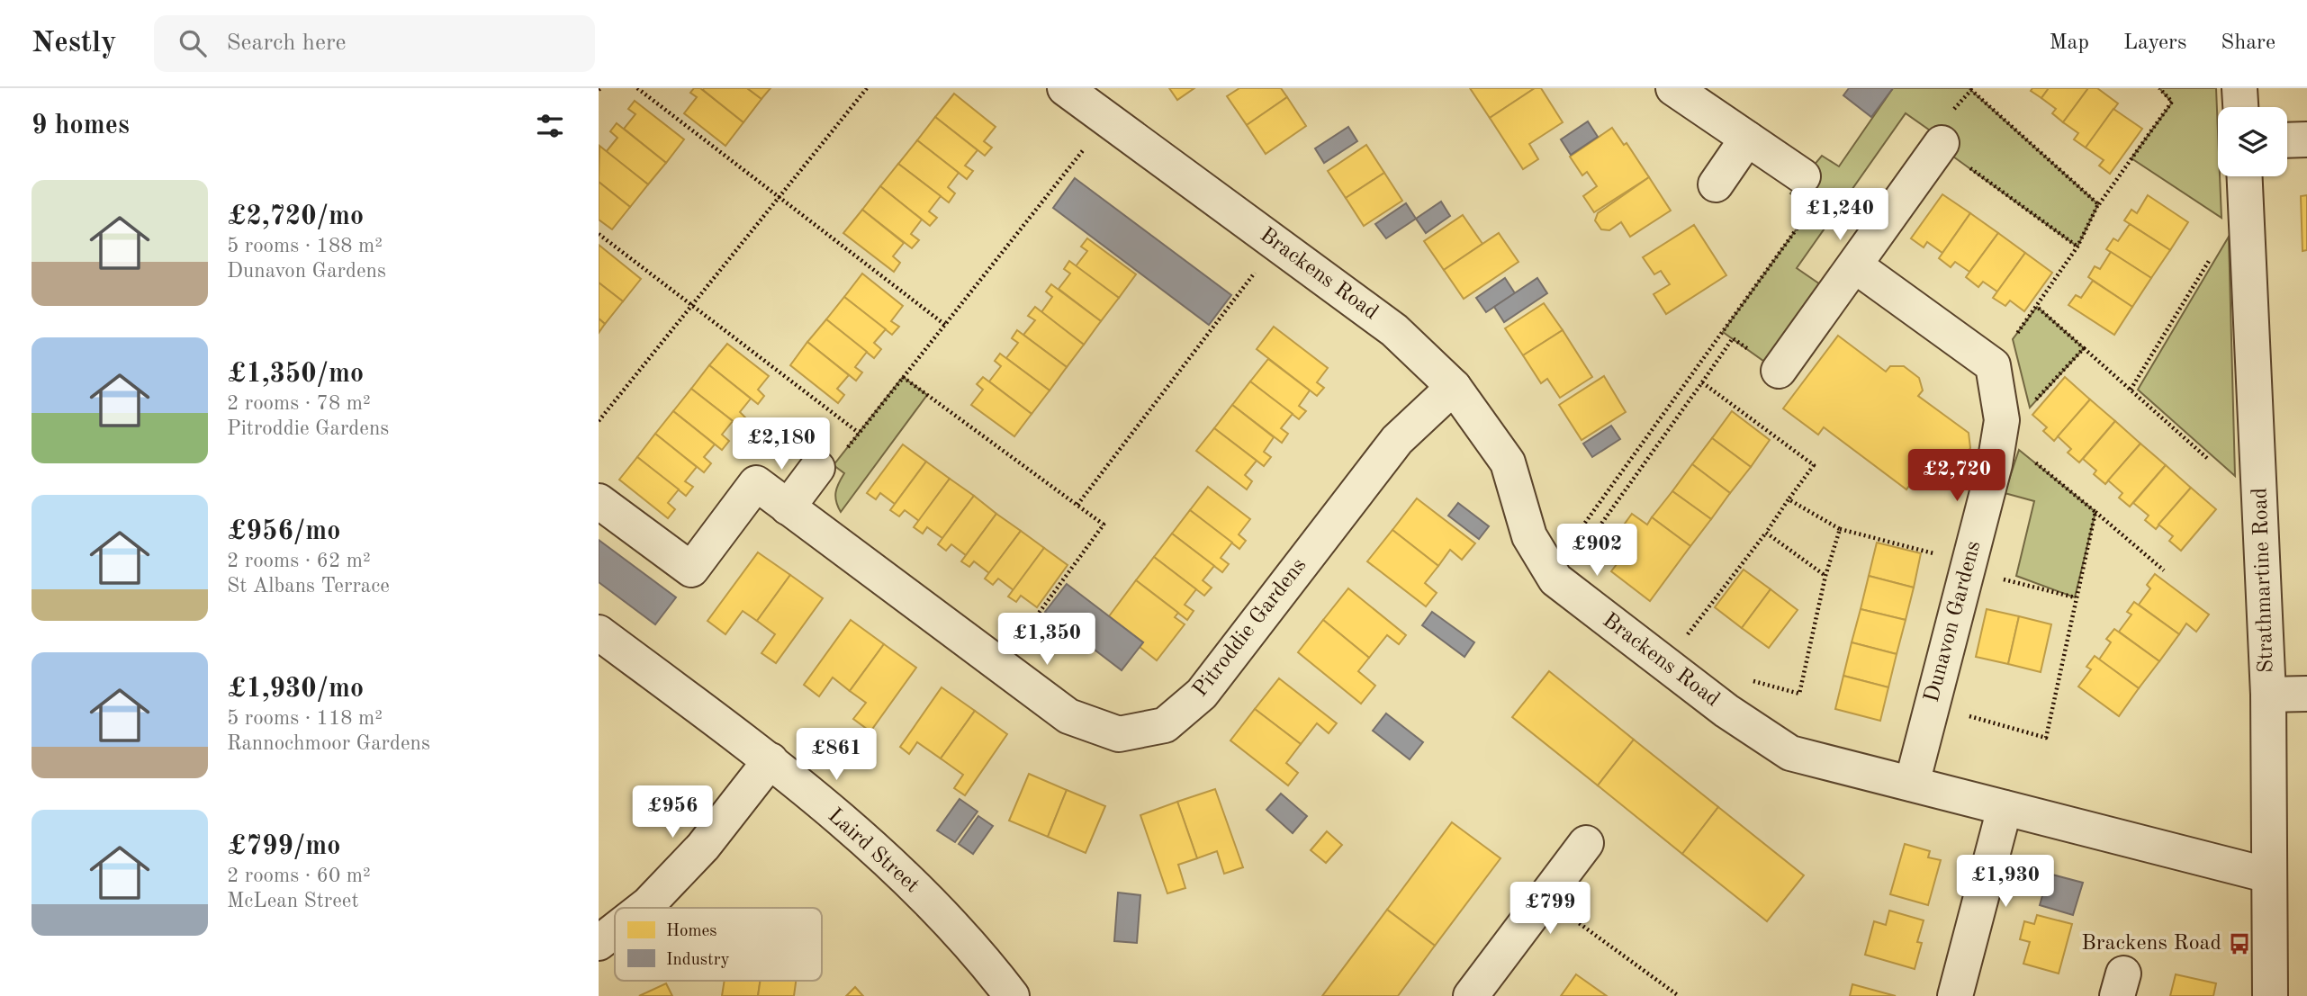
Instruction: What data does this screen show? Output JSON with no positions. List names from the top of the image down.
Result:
{
  "streets": {
    "street": [
      "Brackens Road",
      "Strathmartine Road",
      "Dunavon Gardens",
      "Pitroddie Gardens",
      "Laird Street"
    ]
  },
  "crossings": [
    ["Brackens Road", "Strathmartine Road"],
    ["Brackens Road", "Dunavon Gardens"],
    ["Brackens Road", "Pitroddie Gardens"]
  ],
  "places": {
    "bus stop": ["Brackens Road"]
  },
  "legend": ["Homes", "Industry"],
  "page": {
    "header": "Nestly",
    "search": "Search here",
    "nav": ["Map", "Layers", "Share"],
    "heading": "9 homes",
    "list": [
      {
        "name": "£2,720/mo",
        "note": "5 rooms · 188 m² · Dunavon Gardens"
      },
      {
        "name": "£1,350/mo",
        "note": "2 rooms · 78 m² · Pitroddie Gardens"
      },
      {
        "name": "£956/mo",
        "note": "2 rooms · 62 m² · St Albans Terrace"
      },
      {
        "name": "£1,930/mo",
        "note": "5 rooms · 118 m² · Rannochmoor Gardens"
      },
      {
        "name": "£799/mo",
        "note": "2 rooms · 60 m² · McLean Street"
      }
    ],
    "price": [
      "£1,240",
      "£2,180",
      "£2,720",
      "£902",
      "£1,350",
      "£861",
      "£956",
      "£1,930",
      "£799"
    ]
  }
}
